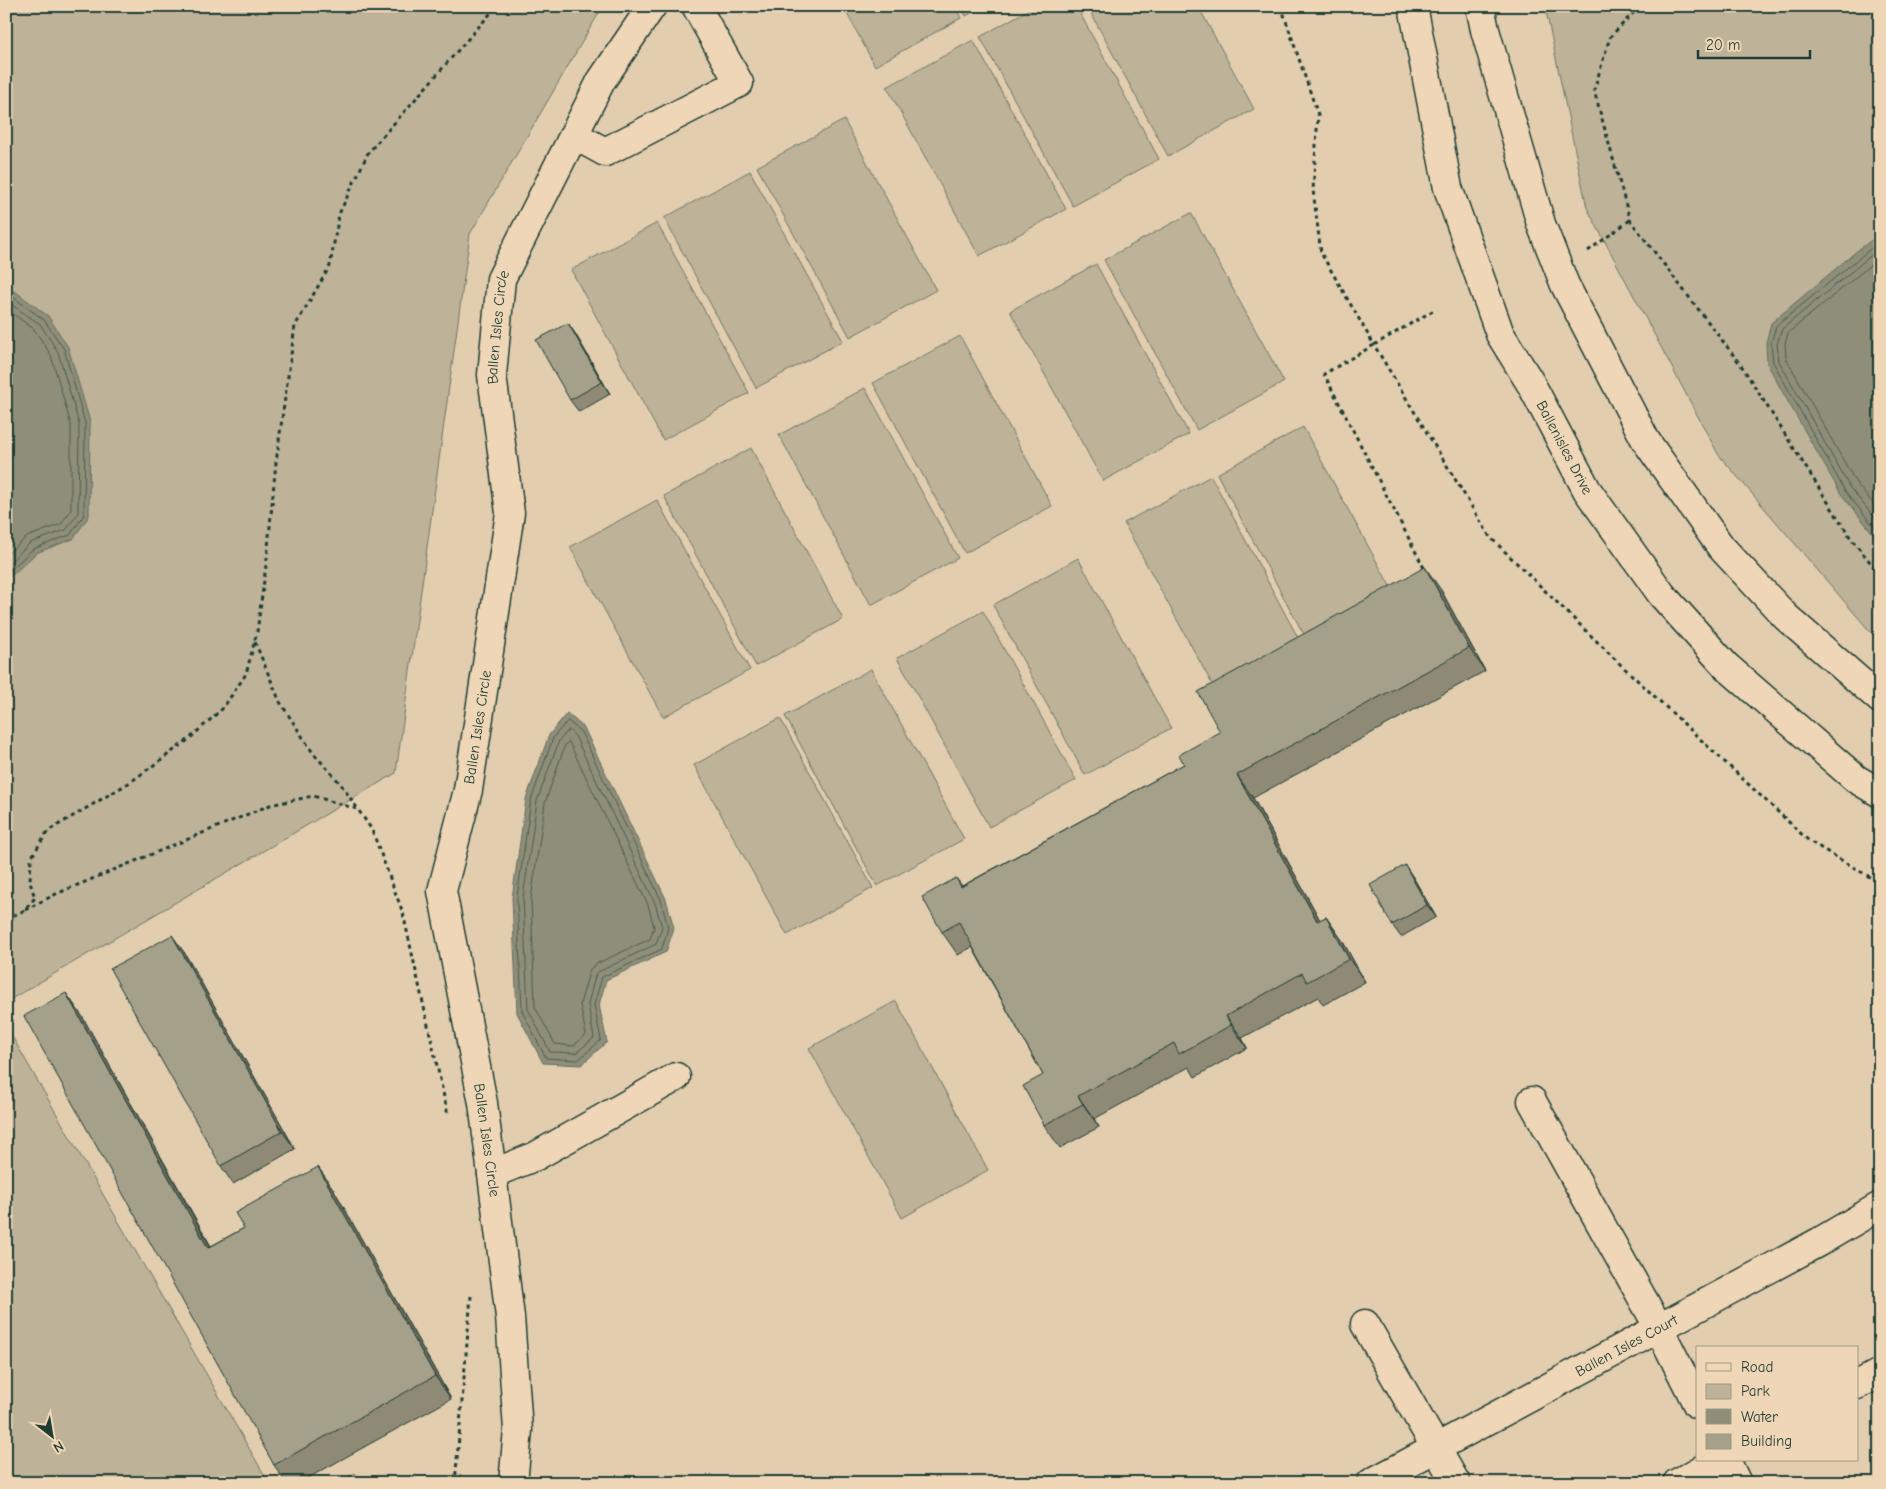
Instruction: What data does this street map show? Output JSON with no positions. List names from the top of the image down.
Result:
{
  "streets": {
    "street": ["Ballen Isles Circle", "Ballenisles Drive", "Ballen Isles Court"]
  },
  "legend": [
    "Road",
    "Park",
    "Water",
    "Building"
  ],
  "scale_bar": "20 m",
  "north": "bottom right"
}
